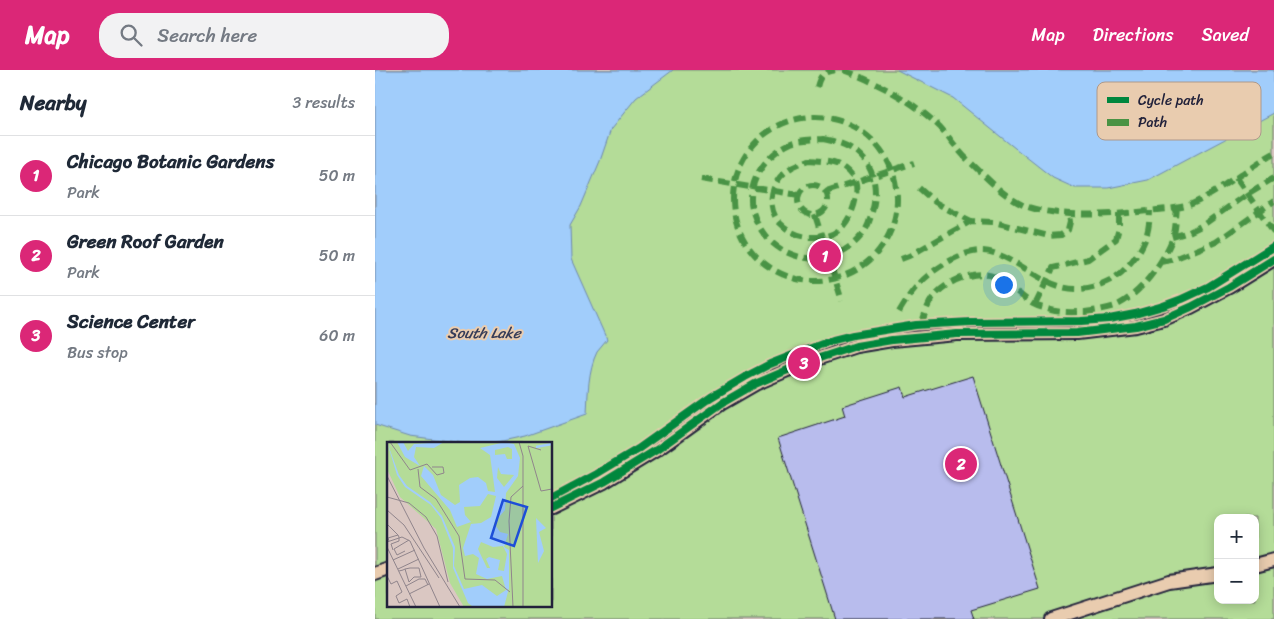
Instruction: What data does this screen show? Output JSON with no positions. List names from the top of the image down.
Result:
{
  "water": ["South Lake"],
  "legend": ["Cycle path", "Path"],
  "page": {
    "header": "Map",
    "search": "Search here",
    "nav": ["Map", "Directions", "Saved"],
    "heading": ["Nearby", "3 results"],
    "list": [
      {
        "mark": "1",
        "name": "Chicago Botanic Gardens",
        "note": "Park",
        "value": "50 m"
      },
      {
        "mark": "2",
        "name": "Green Roof Garden",
        "note": "Park",
        "value": "50 m"
      },
      {
        "mark": "3",
        "name": "Science Center",
        "note": "Bus stop",
        "value": "60 m"
      }
    ],
    "pins": ["1", "3", "2"],
    "map_buttons": ["+", "−"]
  }
}
